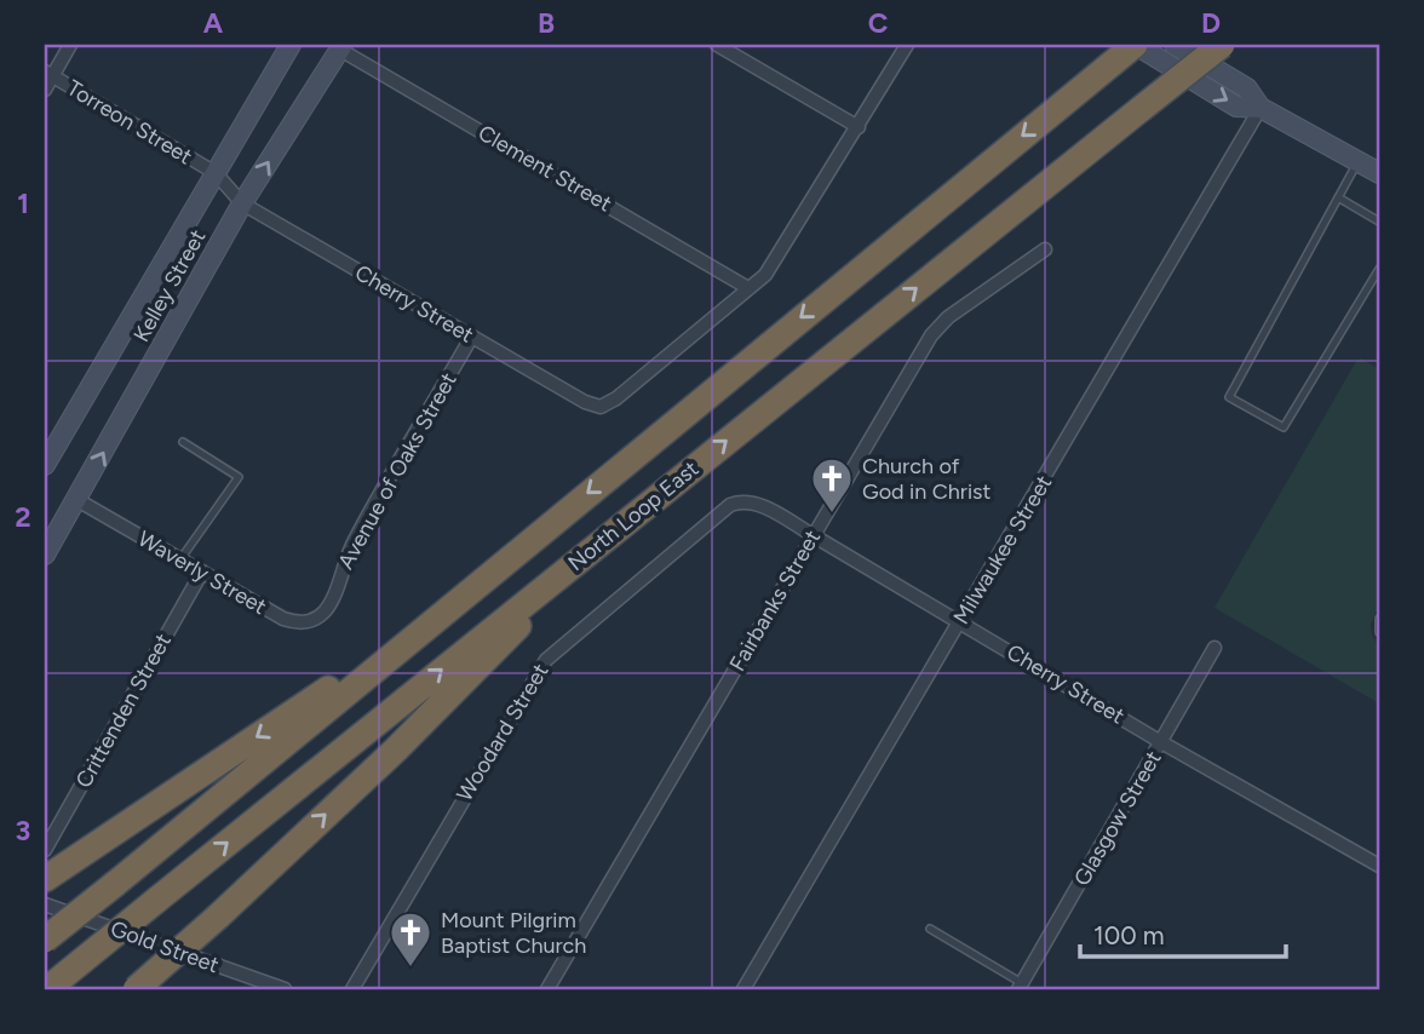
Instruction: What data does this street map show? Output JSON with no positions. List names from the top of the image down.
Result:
{
  "streets": {
    "highway": ["North Loop East"],
    "main road": ["Kelley Street"],
    "street": [
      "Torreon Street",
      "Clement Street",
      "Cherry Street",
      "Avenue of Oaks Street",
      "Milwaukee Street",
      "Waverly Street",
      "Fairbanks Street",
      "Crittenden Street",
      "Woodard Street",
      "Glasgow Street",
      "Gold Street"
    ]
  },
  "crossings": [
    ["Torreon Street", "Kelley Street"],
    ["Torreon Street", "Cherry Street"],
    ["Clement Street", "Kelley Street"],
    ["Clement Street", "Cherry Street"],
    ["Kelley Street", "Cherry Street"],
    ["Kelley Street", "Waverly Street"],
    ["Cherry Street", "Avenue of Oaks Street"],
    ["Cherry Street", "Milwaukee Street"],
    ["Cherry Street", "Fairbanks Street"],
    ["Cherry Street", "Woodard Street"],
    ["Cherry Street", "Glasgow Street"],
    ["Avenue of Oaks Street", "Waverly Street"],
    ["Waverly Street", "Crittenden Street"]
  ],
  "places": {
    "church": ["Church of God in Christ", "Mount Pilgrim Baptist Church"]
  },
  "scale_bar": "100 m",
  "grid": {
    "columns": [
      "A",
      "B",
      "C",
      "D"
    ],
    "rows": ["1", "2", "3"]
  }
}
